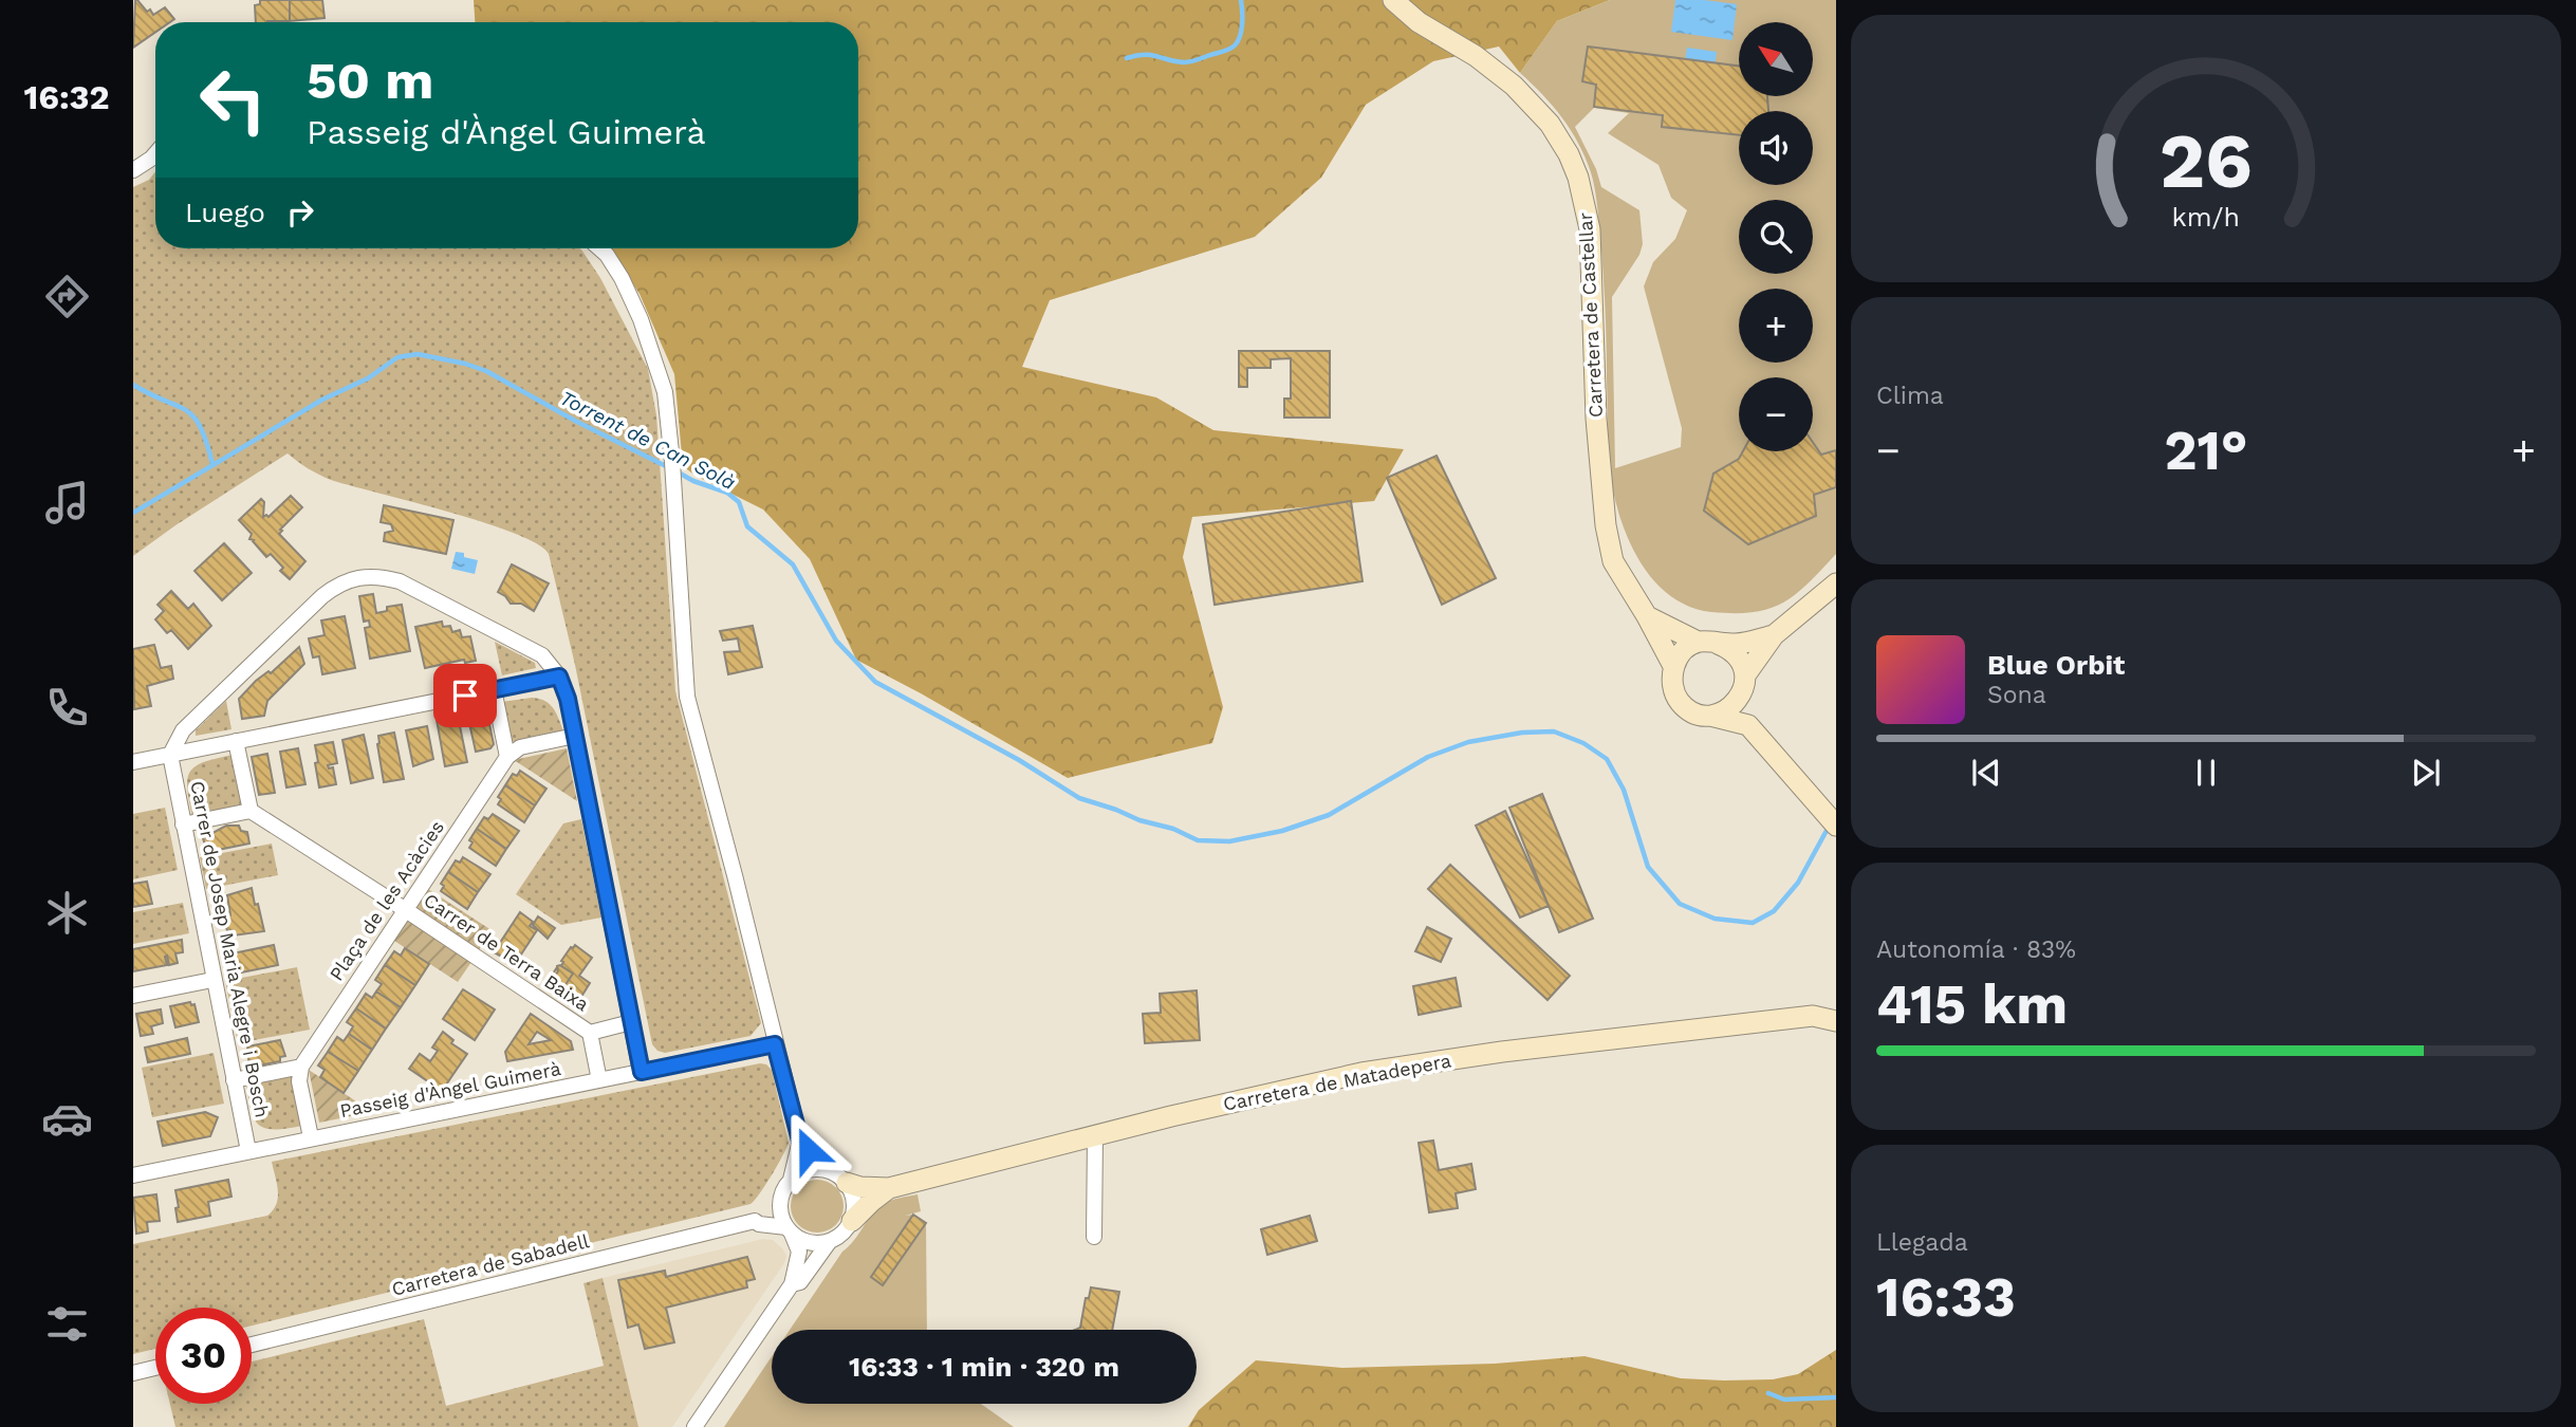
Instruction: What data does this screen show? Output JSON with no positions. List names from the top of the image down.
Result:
{
  "streets": {
    "street": [
      "Carretera de Castellar",
      "Plaça de les Acàcies",
      "Carrer de Josep Maria Alegre i Bosch",
      "Carrer de Terra Baixa",
      "Carretera de Matadepera",
      "Passeig d'Àngel Guimerà",
      "Carretera de Sabadell"
    ]
  },
  "crossings": [
    ["Plaça de les Acàcies", "Carrer de Terra Baixa"],
    ["Carrer de Josep Maria Alegre i Bosch", "Passeig d'Àngel Guimerà"],
    ["Carrer de Terra Baixa", "Passeig d'Àngel Guimerà"]
  ],
  "water": ["Torrent de Can Solà"],
  "north": "top left",
  "page": {
    "tabs": "16:32",
    "map_buttons": ["+", "−"],
    "turn": ["50 m", "Passeig d'Àngel Guimerà"],
    "then": "Luego",
    "tile": [
      "Clima",
      ["Autonomía · 83%", "415 km"],
      ["Llegada", "16:33"]
    ],
    "heat": ["−", "21°", "+"],
    "song": ["Blue Orbit", "Sona"],
    "limit": "30",
    "trip": "16:33 · 1 min · 320 m",
    "gauge": ["26", "km/h"]
  }
}
